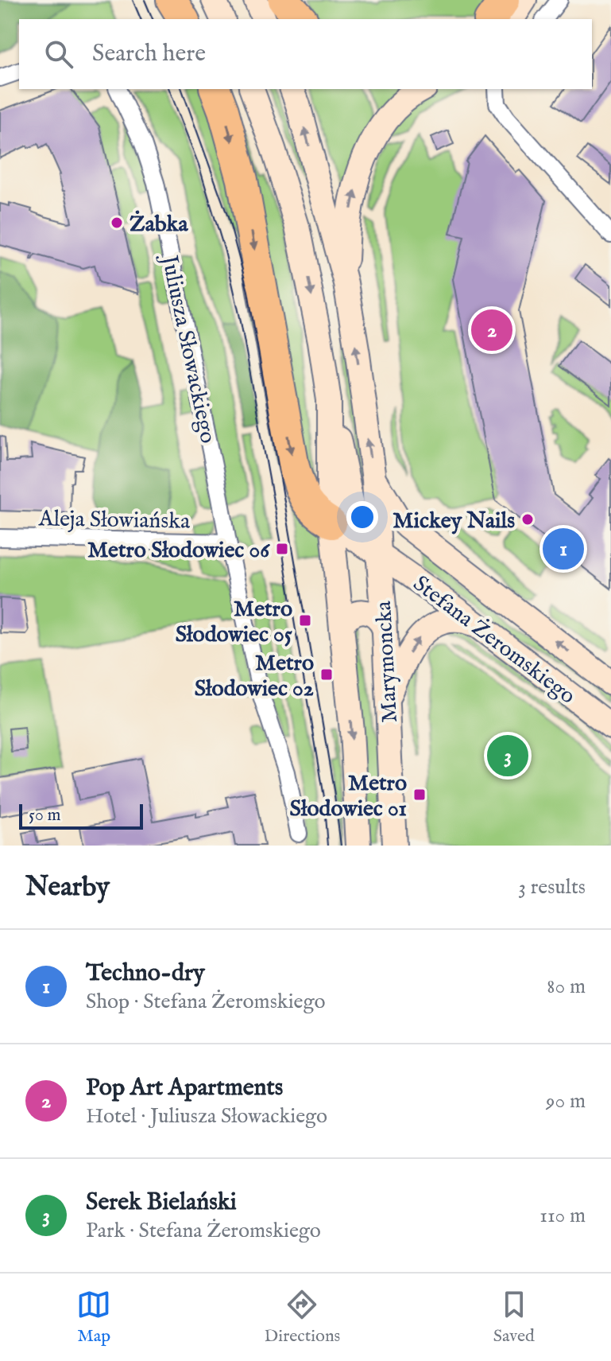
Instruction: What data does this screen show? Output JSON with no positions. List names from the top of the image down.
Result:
{
  "streets": {
    "main road": ["Stefana Żeromskiego", "Marymoncka"],
    "street": ["Juliusza Słowackiego", "Aleja Słowiańska"]
  },
  "crossings": [
    ["Juliusza Słowackiego", "Aleja Słowiańska"],
    ["Stefana Żeromskiego", "Marymoncka"]
  ],
  "places": {
    "other": ["Żabka", "Mickey Nails"],
    "transit": [
      "Metro Słodowiec 06",
      "Metro Słodowiec 05",
      "Metro Słodowiec 02",
      "Metro Słodowiec 01"
    ]
  },
  "scale_bar": "50 m",
  "page": {
    "search": "Search here",
    "pins": ["2", "1", "3"],
    "scale": "50 m",
    "heading": ["Nearby", "3 results"],
    "list": [
      {
        "mark": "1",
        "name": "Techno-dry",
        "note": "Shop · Stefana Żeromskiego",
        "value": "80 m"
      },
      {
        "mark": "2",
        "name": "Pop Art Apartments",
        "note": "Hotel · Juliusza Słowackiego",
        "value": "90 m"
      },
      {
        "mark": "3",
        "name": "Serek Bielański",
        "note": "Park · Stefana Żeromskiego",
        "value": "110 m"
      }
    ],
    "nav": ["Map", "Directions", "Saved"]
  }
}
